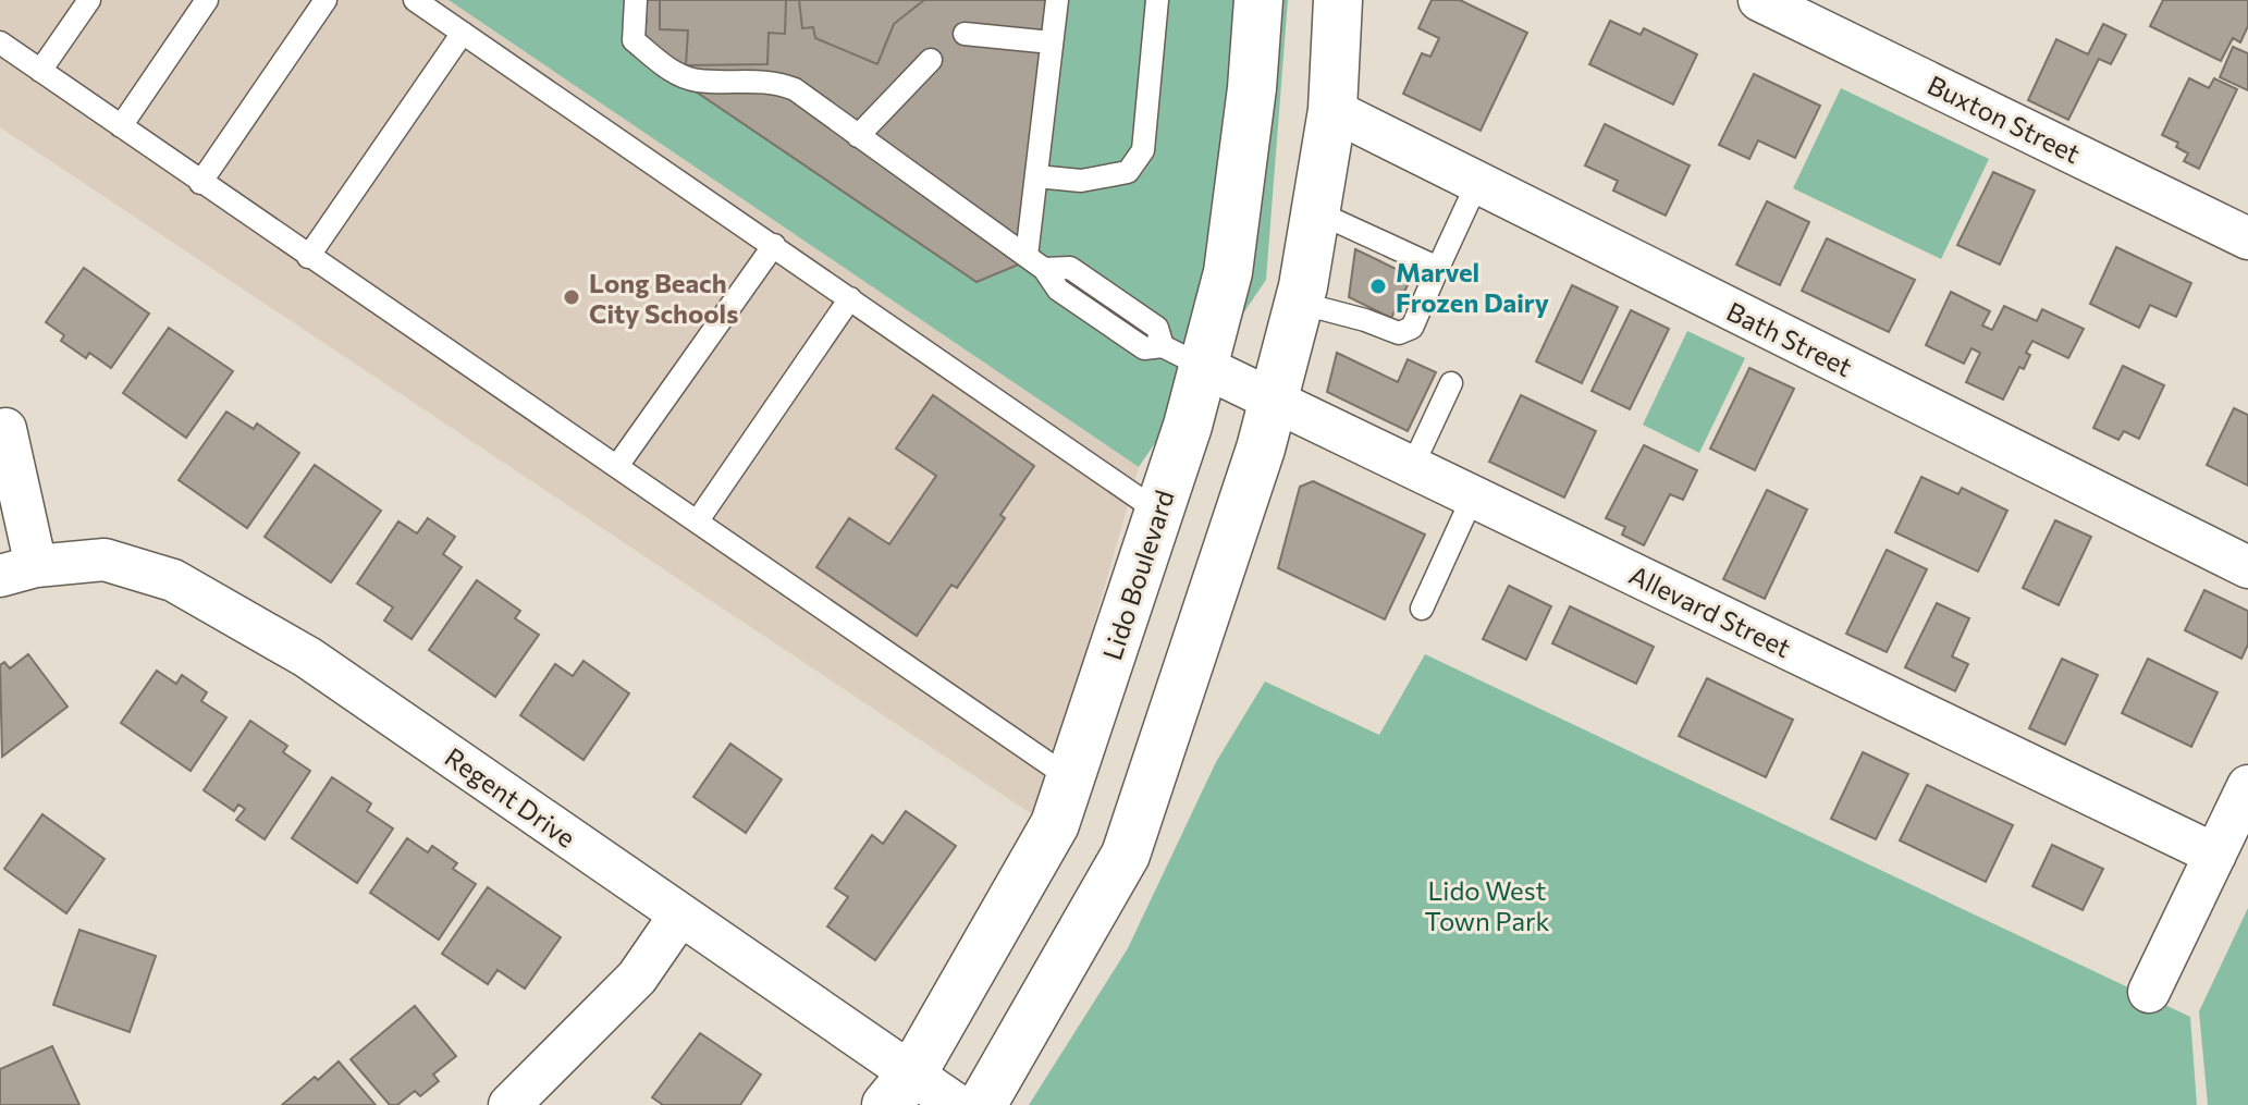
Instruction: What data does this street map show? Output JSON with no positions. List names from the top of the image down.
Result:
{
  "streets": {
    "highway": ["Lido Boulevard"],
    "street": [
      "Buxton Street",
      "Bath Street",
      "Allevard Street",
      "Regent Drive"
    ]
  },
  "crossings": [
    ["Lido Boulevard", "Allevard Street"],
    ["Lido Boulevard", "Regent Drive"]
  ],
  "parks": ["Lido West Town Park"],
  "places": ["Marvel Frozen Dairy", "Long Beach City Schools"]
}
